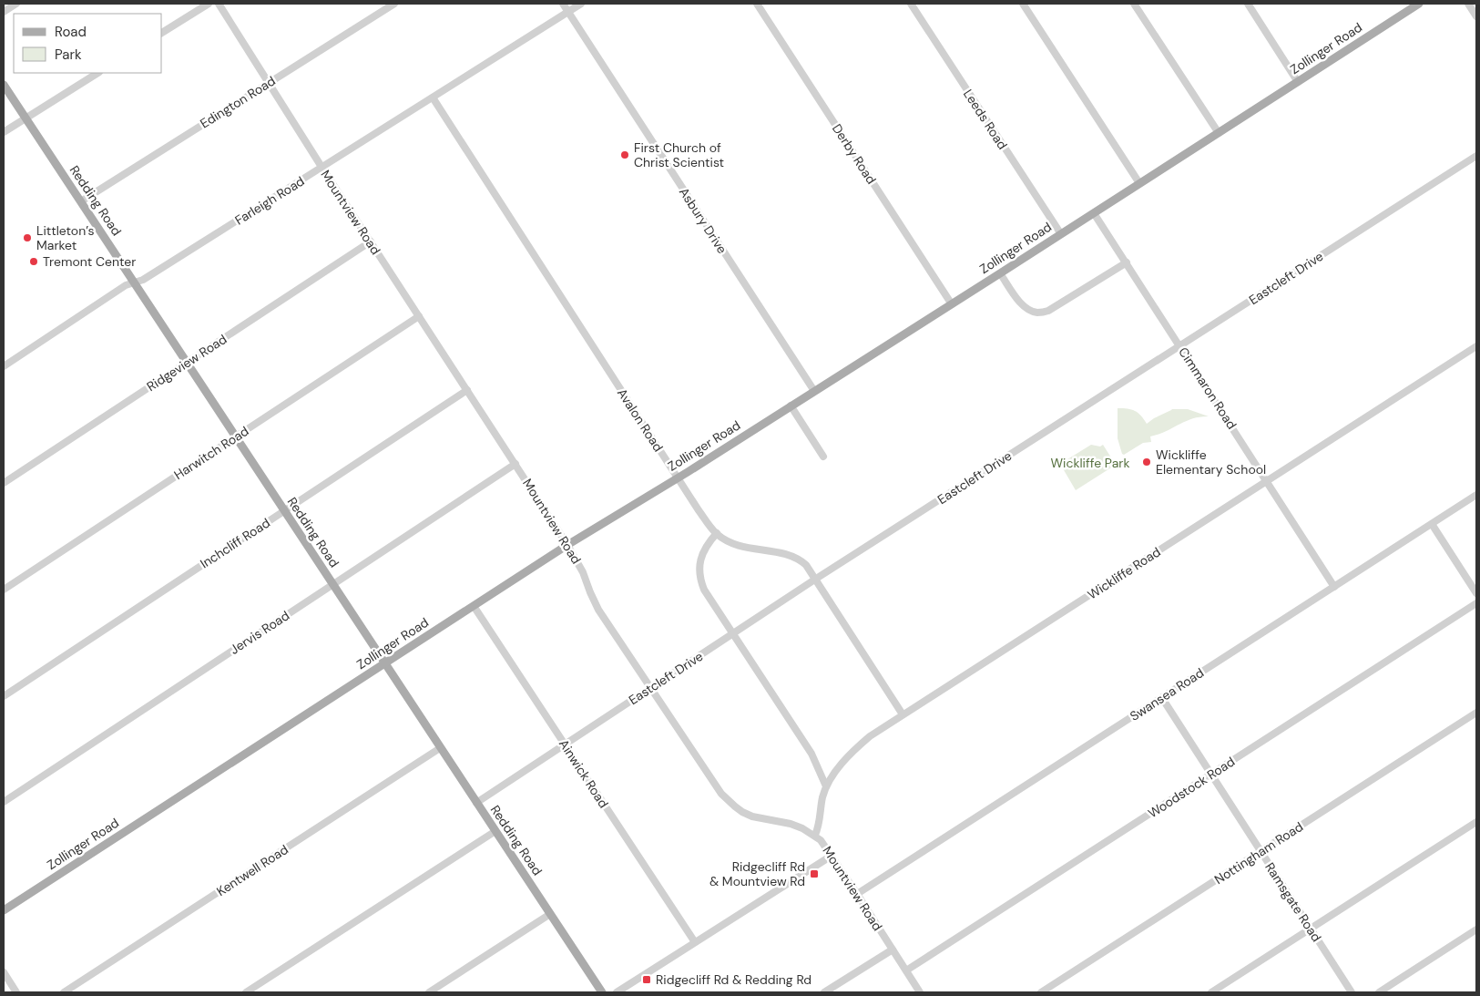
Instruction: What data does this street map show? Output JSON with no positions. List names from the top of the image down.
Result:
{
  "streets": {
    "main road": ["Zollinger Road", "Redding Road"],
    "street": [
      "Edington Road",
      "Leeds Road",
      "Derby Road",
      "Farleigh Road",
      "Mountview Road",
      "Asbury Drive",
      "Eastcleft Drive",
      "Ridgeview Road",
      "Cimmaron Road",
      "Avalon Road",
      "Harwitch Road",
      "Inchcliff Road",
      "Wickliffe Road",
      "Jervis Road",
      "Swansea Road",
      "Ainwick Road",
      "Woodstock Road",
      "Nottingham Road",
      "Kentwell Road",
      "Ramsgate Road"
    ]
  },
  "crossings": [
    ["Zollinger Road", "Leeds Road"],
    ["Zollinger Road", "Derby Road"],
    ["Zollinger Road", "Redding Road"],
    ["Zollinger Road", "Mountview Road"],
    ["Zollinger Road", "Asbury Drive"],
    ["Zollinger Road", "Cimmaron Road"],
    ["Zollinger Road", "Avalon Road"],
    ["Zollinger Road", "Ainwick Road"],
    ["Edington Road", "Redding Road"],
    ["Edington Road", "Mountview Road"],
    ["Redding Road", "Farleigh Road"],
    ["Redding Road", "Eastcleft Drive"],
    ["Redding Road", "Ridgeview Road"],
    ["Redding Road", "Harwitch Road"],
    ["Redding Road", "Inchcliff Road"],
    ["Redding Road", "Jervis Road"],
    ["Redding Road", "Kentwell Road"],
    ["Farleigh Road", "Mountview Road"],
    ["Farleigh Road", "Asbury Drive"],
    ["Farleigh Road", "Avalon Road"],
    ["Mountview Road", "Eastcleft Drive"],
    ["Mountview Road", "Ridgeview Road"],
    ["Mountview Road", "Harwitch Road"],
    ["Mountview Road", "Inchcliff Road"],
    ["Mountview Road", "Wickliffe Road"],
    ["Mountview Road", "Jervis Road"],
    ["Mountview Road", "Swansea Road"],
    ["Mountview Road", "Woodstock Road"],
    ["Eastcleft Drive", "Cimmaron Road"],
    ["Eastcleft Drive", "Avalon Road"],
    ["Eastcleft Drive", "Ainwick Road"],
    ["Cimmaron Road", "Wickliffe Road"],
    ["Cimmaron Road", "Swansea Road"],
    ["Avalon Road", "Wickliffe Road"],
    ["Swansea Road", "Ramsgate Road"],
    ["Woodstock Road", "Ramsgate Road"],
    ["Nottingham Road", "Ramsgate Road"]
  ],
  "parks": ["Wickliffe Park"],
  "places": {
    "other": [
      "First Church of Christ Scientist",
      "Littleton’s Market",
      "Tremont Center",
      "Wickliffe Elementary School"
    ],
    "transit": ["Ridgecliff Rd & Mountview Rd", "Ridgecliff Rd & Redding Rd"]
  },
  "legend": ["Road", "Park"]
}
